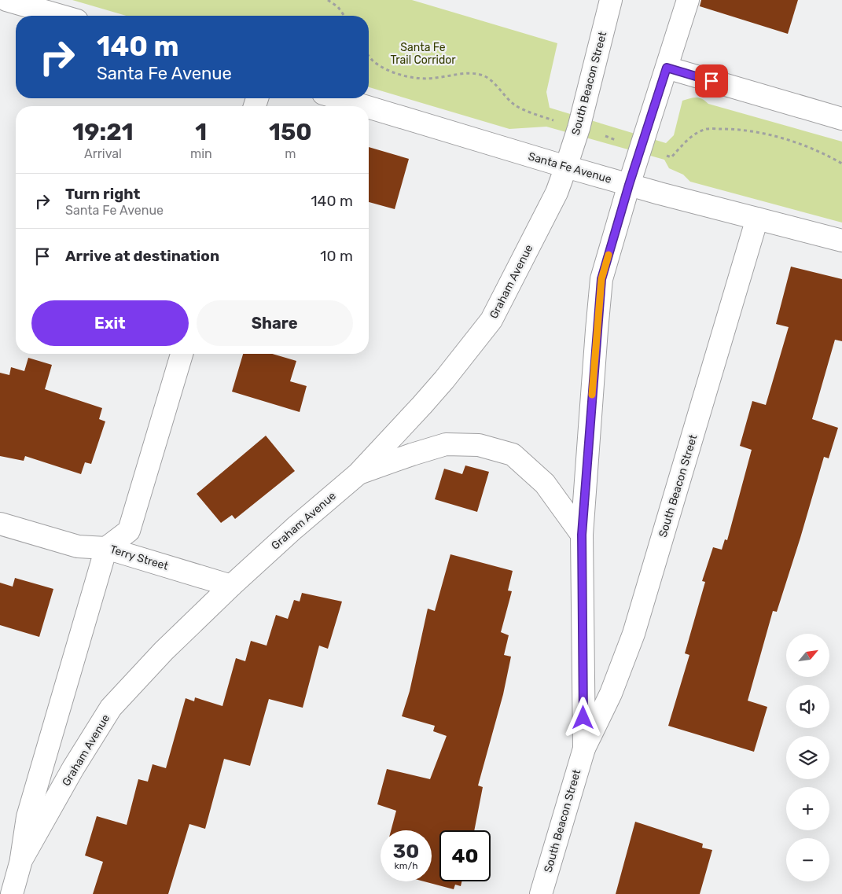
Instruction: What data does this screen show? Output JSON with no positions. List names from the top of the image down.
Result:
{
  "streets": {
    "street": [
      "South Beacon Street",
      "Santa Fe Avenue",
      "Graham Avenue",
      "Terry Street"
    ]
  },
  "crossings": [
    ["South Beacon Street", "Santa Fe Avenue"],
    ["South Beacon Street", "Graham Avenue"],
    ["Santa Fe Avenue", "Graham Avenue"],
    ["Graham Avenue", "Terry Street"]
  ],
  "parks": ["Santa Fe Trail Corridor"],
  "north": "top right",
  "page": {
    "turn": ["140 m", "Santa Fe Avenue"],
    "eta": [
      "19:21",
      "Arrival",
      "1",
      "min",
      "150",
      "m"
    ],
    "list": [
      {
        "name": "Turn right",
        "note": "Santa Fe Avenue",
        "value": "140 m"
      },
      {
        "name": "Arrive at destination",
        "value": "10 m"
      }
    ],
    "buttons": ["Exit", "Share"],
    "map_buttons": ["+", "−"],
    "speed": "30 km/h",
    "limit": "40"
  }
}
